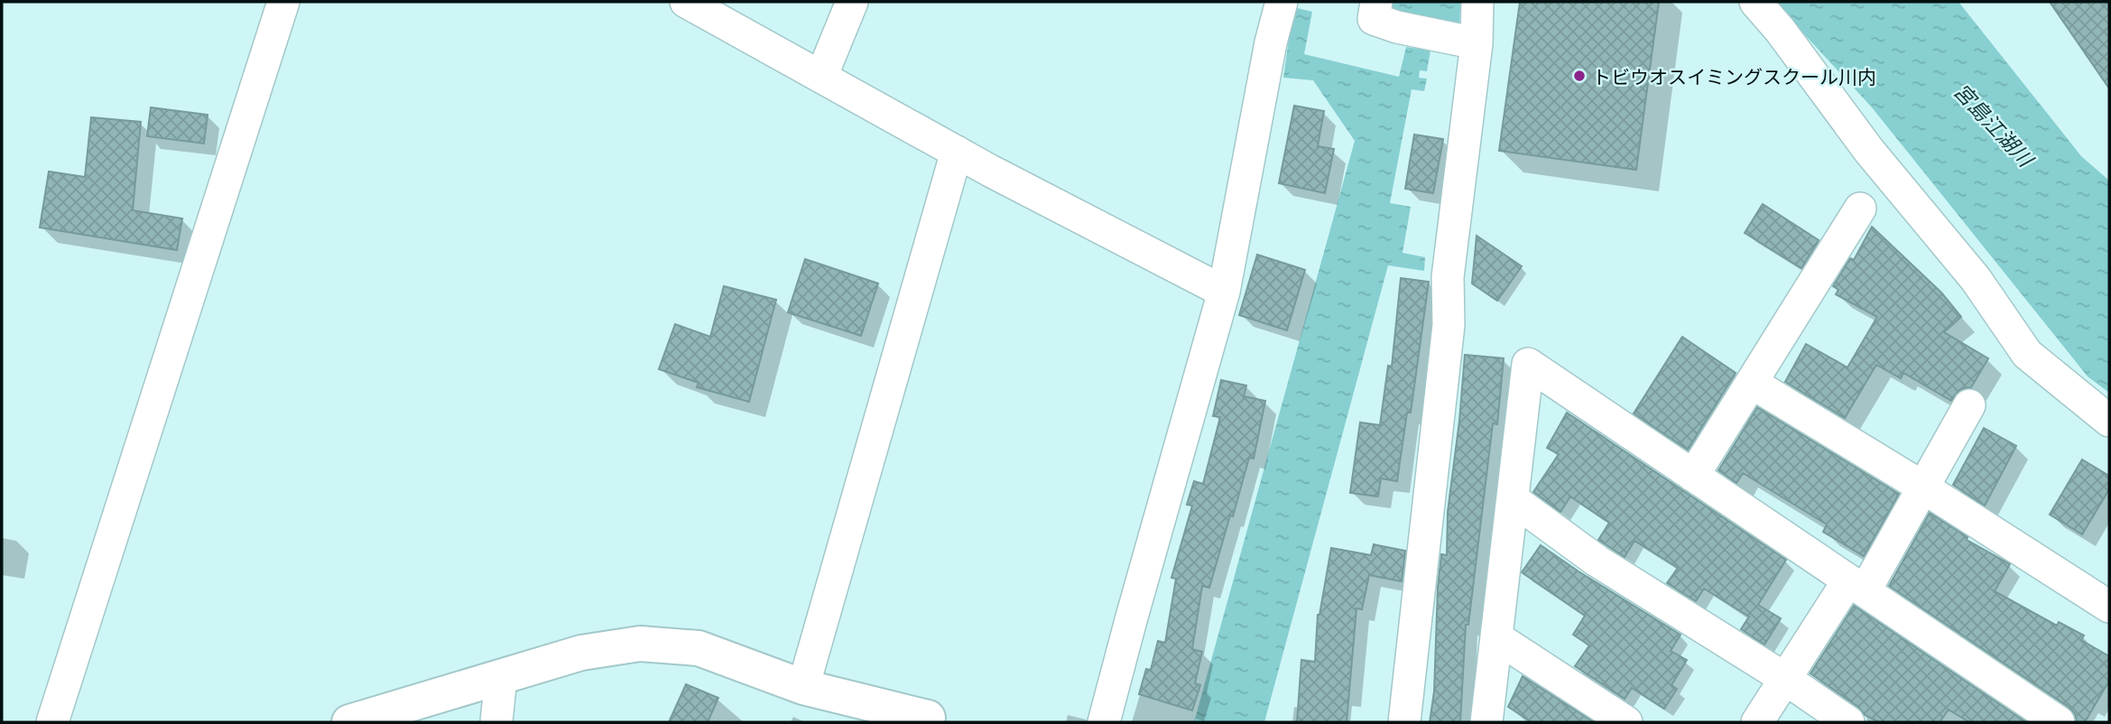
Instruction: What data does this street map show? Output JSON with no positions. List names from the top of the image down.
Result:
{
  "water": ["宮島江湖川"],
  "places": ["トビウオスイミングスクール川内"]
}
